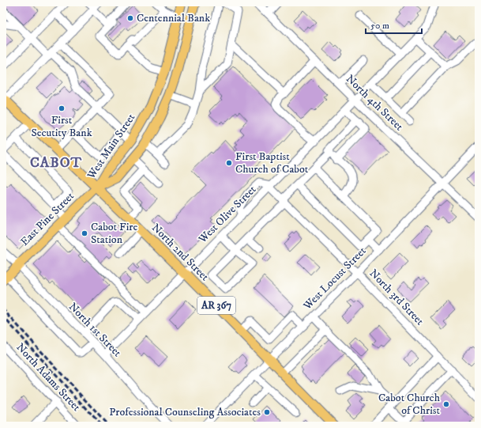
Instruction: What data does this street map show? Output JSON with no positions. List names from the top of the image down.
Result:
{
  "streets": {
    "main road": [
      "West Main Street",
      "East Pine Street",
      "North 2nd Street",
      "AR 367"
    ],
    "street": [
      "North 4th Street",
      "West Olive Street",
      "West Locust Street",
      "North 3rd Street",
      "North 1st Street",
      "North Adams Street"
    ]
  },
  "crossings": [
    ["North 4th Street", "West Olive Street"],
    ["North 4th Street", "West Locust Street"],
    ["West Main Street", "East Pine Street"],
    ["West Main Street", "North 2nd Street"],
    ["West Olive Street", "North 2nd Street"],
    ["West Olive Street", "North 3rd Street"],
    ["West Olive Street", "North 1st Street"],
    ["East Pine Street", "North 2nd Street"],
    ["East Pine Street", "North 1st Street"],
    ["North 2nd Street", "West Locust Street"],
    ["West Locust Street", "North 3rd Street"]
  ],
  "districts": ["CABOT"],
  "places": [
    "Centennial Bank",
    "First Secutity Bank",
    "First Baptist Church of Cabot",
    "Cabot Fire Station",
    "Cabot Church of Christ",
    "Professional Counseling Associates"
  ],
  "scale_bar": "50 m"
}
